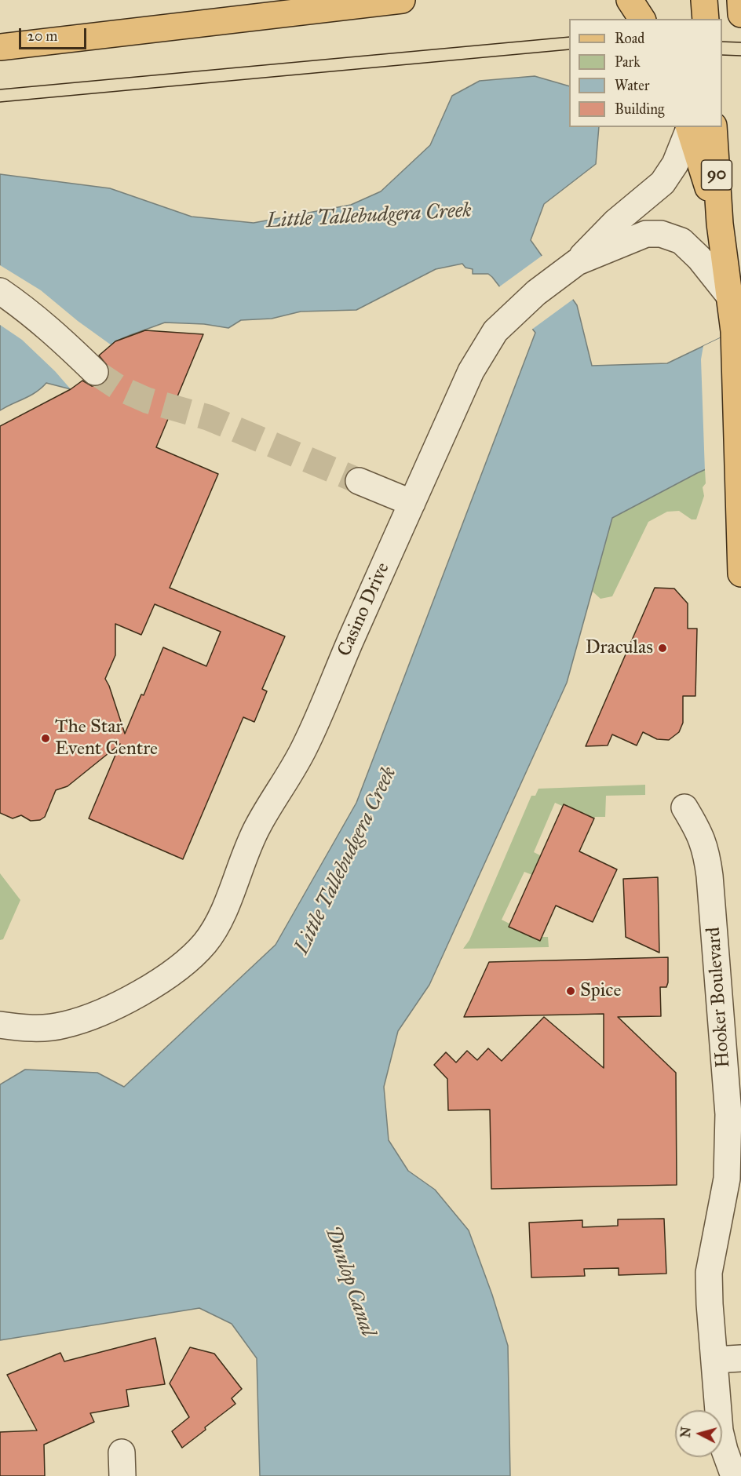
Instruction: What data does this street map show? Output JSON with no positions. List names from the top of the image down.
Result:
{
  "streets": {
    "street": ["Casino Drive", "Hooker Boulevard"]
  },
  "water": ["Little Tallebudgera Creek", "Dunlop Canal"],
  "places": ["Draculas", "The Star Event Centre", "Spice"],
  "legend": [
    "Road",
    "Park",
    "Water",
    "Building"
  ],
  "scale_bar": "20 m",
  "north": "left"
}
